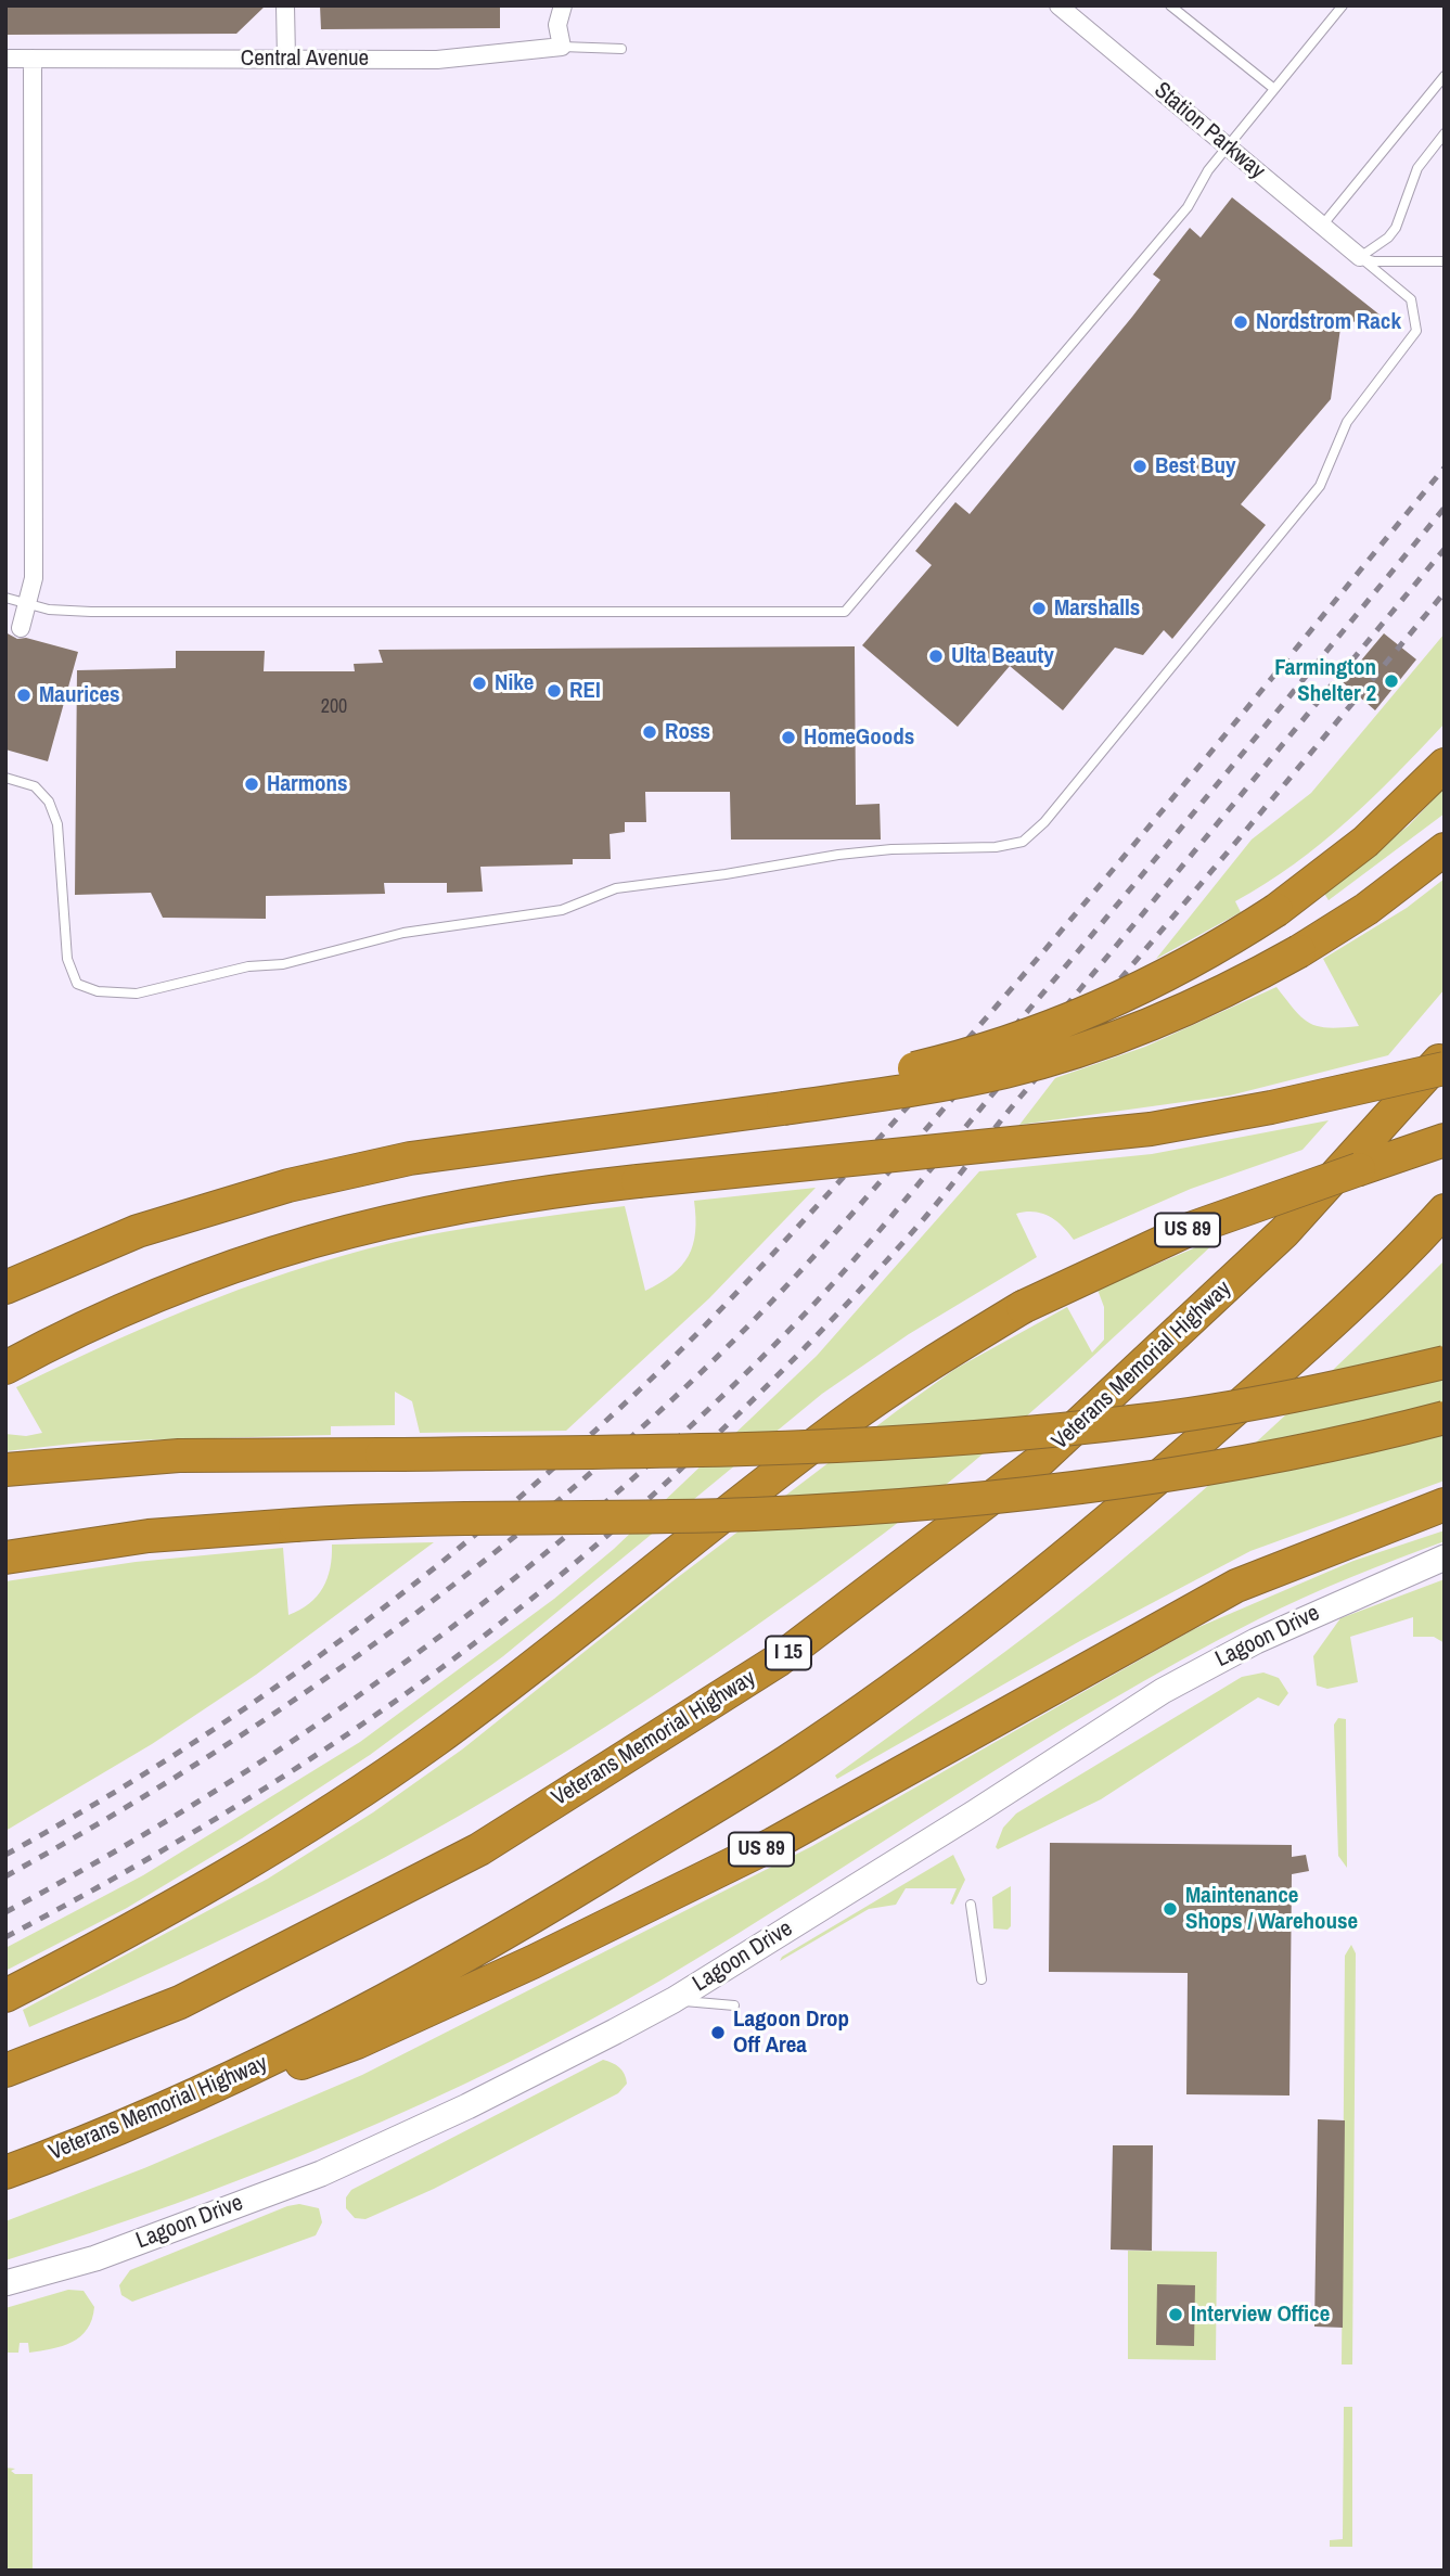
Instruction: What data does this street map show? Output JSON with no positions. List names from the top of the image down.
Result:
{
  "streets": {
    "highway": ["US 89", "Veterans Memorial Highway", "I 15"],
    "street": ["Central Avenue", "Station Parkway", "Lagoon Drive"]
  },
  "crossings": [
    ["US 89", "Veterans Memorial Highway"]
  ],
  "places": [
    "Nordstrom Rack",
    "Best Buy",
    "Marshalls",
    "Ulta Beauty",
    "Farmington Shelter 2",
    "Nike",
    "REI",
    "Maurices",
    "Ross",
    "HomeGoods",
    "Harmons",
    "Maintenance Shops / Warehouse",
    "Lagoon Drop Off Area",
    "Interview Office"
  ],
  "house_numbers": ["200"]
}
